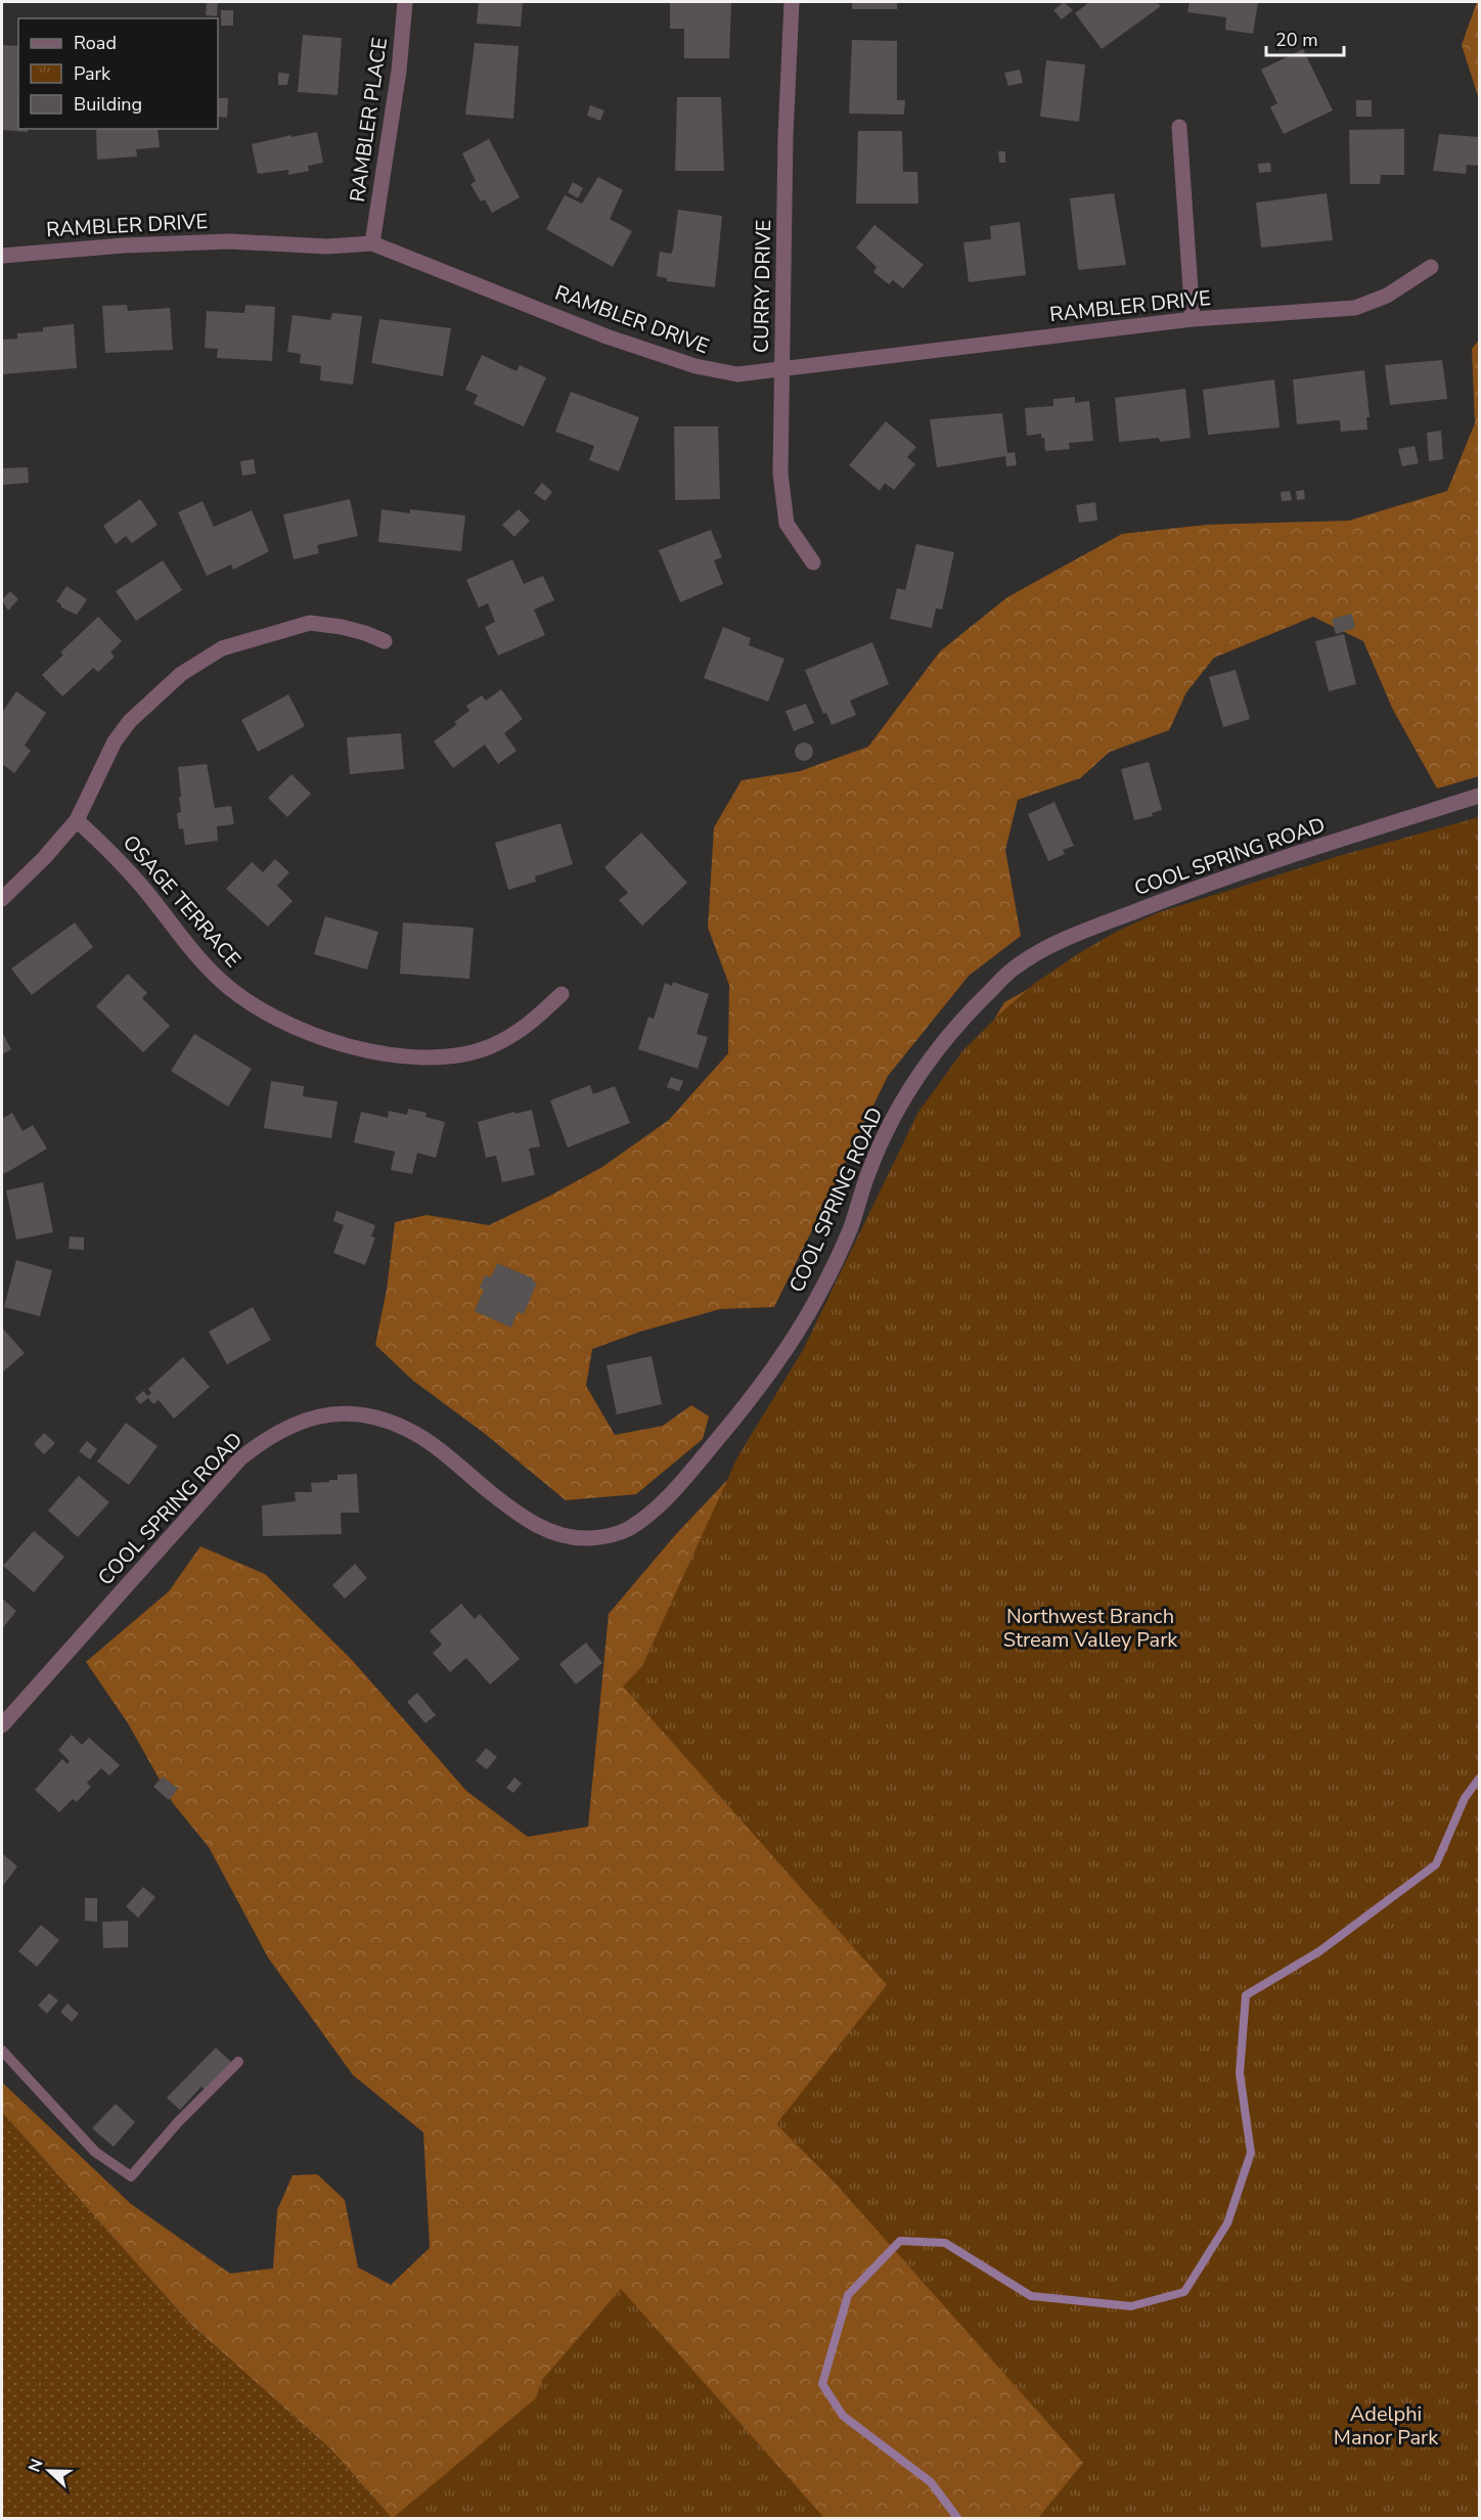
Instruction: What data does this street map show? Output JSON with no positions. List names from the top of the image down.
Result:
{
  "streets": {
    "street": [
      "RAMBLER PLACE",
      "RAMBLER DRIVE",
      "CURRY DRIVE",
      "COOL SPRING ROAD",
      "OSAGE TERRACE"
    ]
  },
  "crossings": [
    ["RAMBLER PLACE", "RAMBLER DRIVE"],
    ["RAMBLER DRIVE", "CURRY DRIVE"]
  ],
  "parks": ["Northwest Branch Stream Valley Park", "Adelphi Manor Park"],
  "legend": ["Road", "Park", "Building"],
  "scale_bar": "20 m",
  "north": "left"
}
